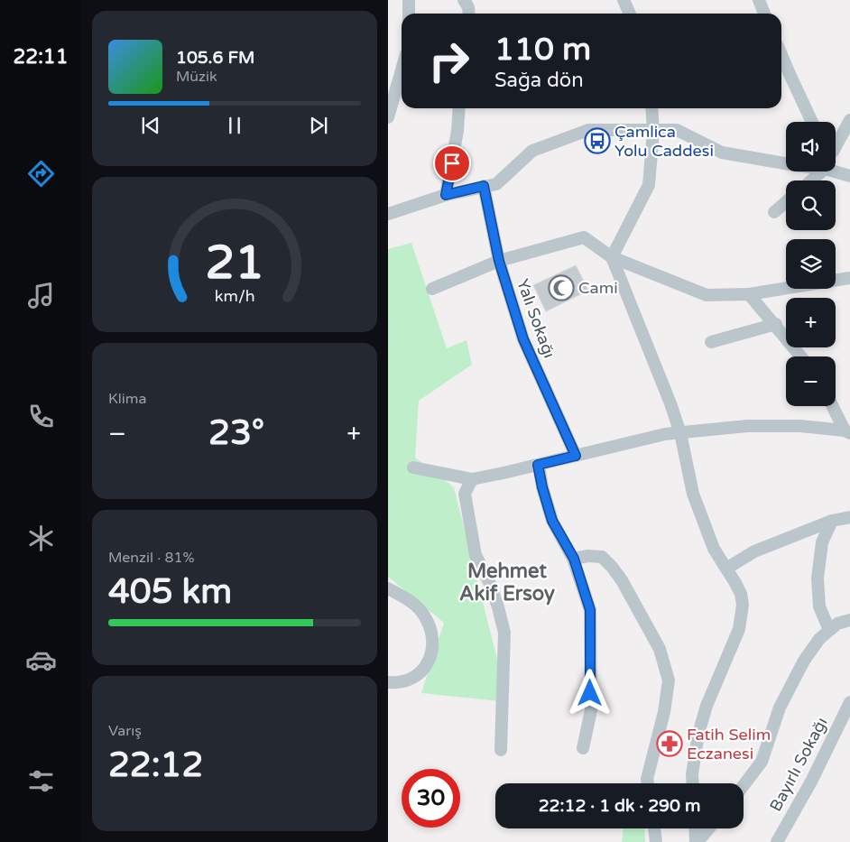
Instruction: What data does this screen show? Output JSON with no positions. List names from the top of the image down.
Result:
{
  "streets": {
    "street": ["Yalı Sokağı", "Bayırlı Sokağı"]
  },
  "districts": ["Mehmet Akif Ersoy"],
  "places": {
    "bus stop": ["Çamlica Yolu Caddesi"],
    "mosque": ["Cami"],
    "pharmacy": ["Fatih Selim Eczanesi"]
  },
  "page": {
    "tabs": "22:11",
    "turn": ["110 m", "Sağa dön"],
    "song": ["105.6 FM", "Müzik"],
    "map_buttons": ["+", "−"],
    "tile": [
      "Klima",
      ["Menzil · 81%", "405 km"],
      ["Varış", "22:12"]
    ],
    "heat": ["−", "23°", "+"],
    "limit": "30",
    "trip": "22:12 · 1 dk · 290 m",
    "gauge": ["21", "km/h"]
  }
}
